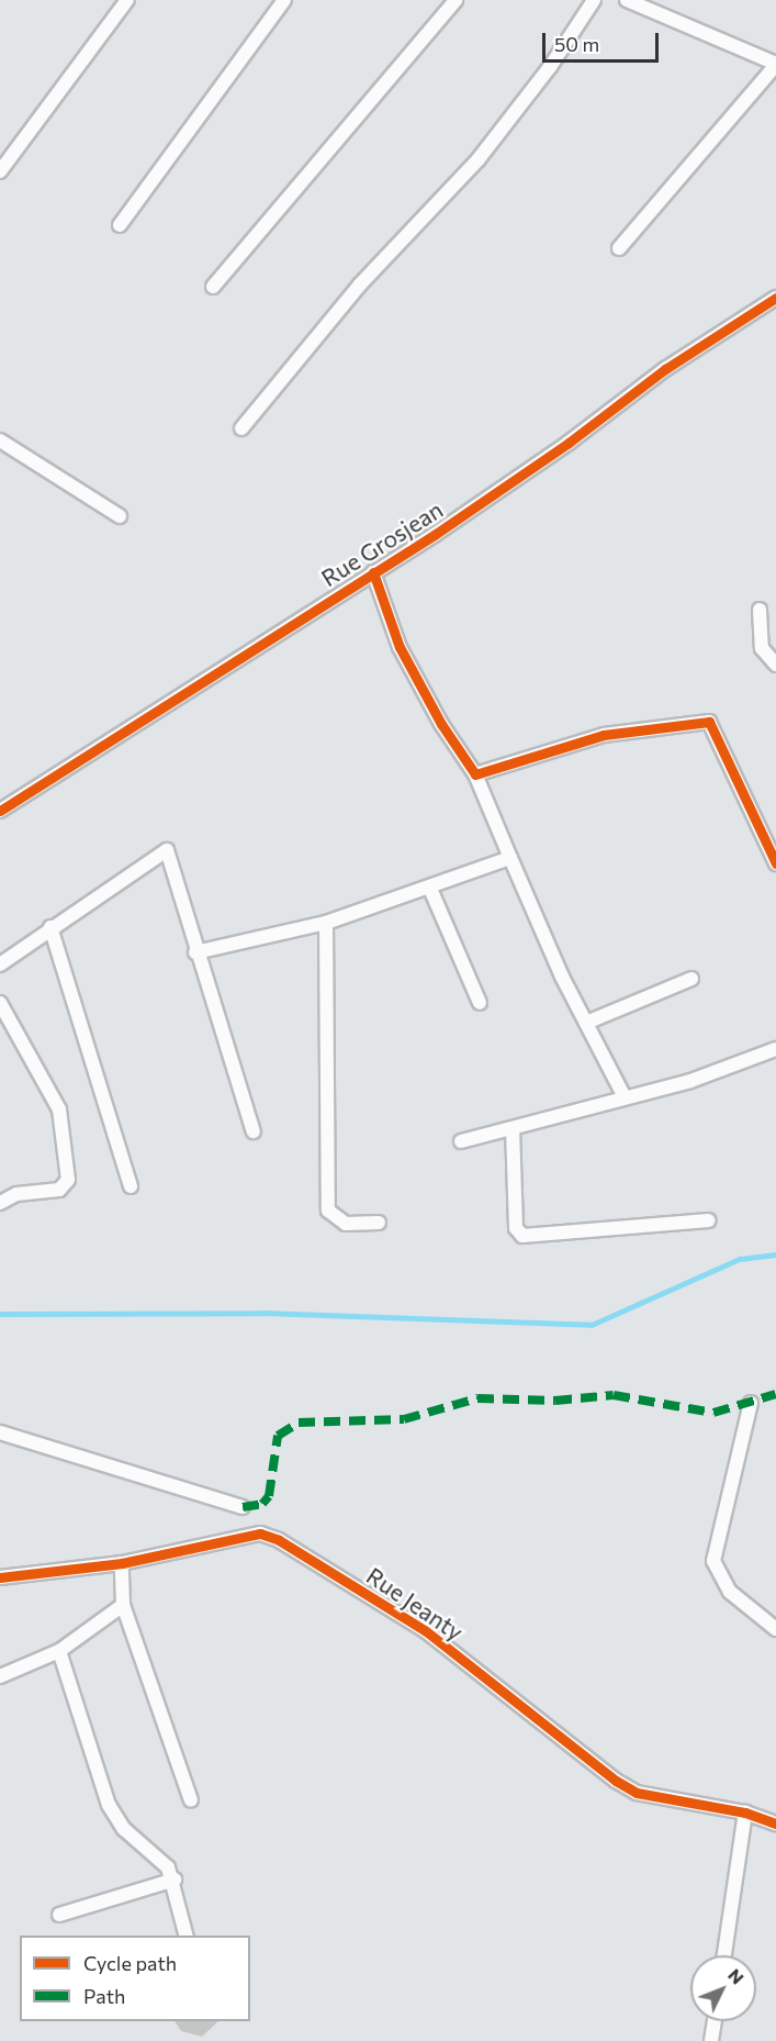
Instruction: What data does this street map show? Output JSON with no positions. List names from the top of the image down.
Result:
{
  "streets": {
    "street": ["Rue Grosjean", "Rue Jeanty"]
  },
  "legend": ["Cycle path", "Path"],
  "scale_bar": "50 m",
  "north": "top right"
}
